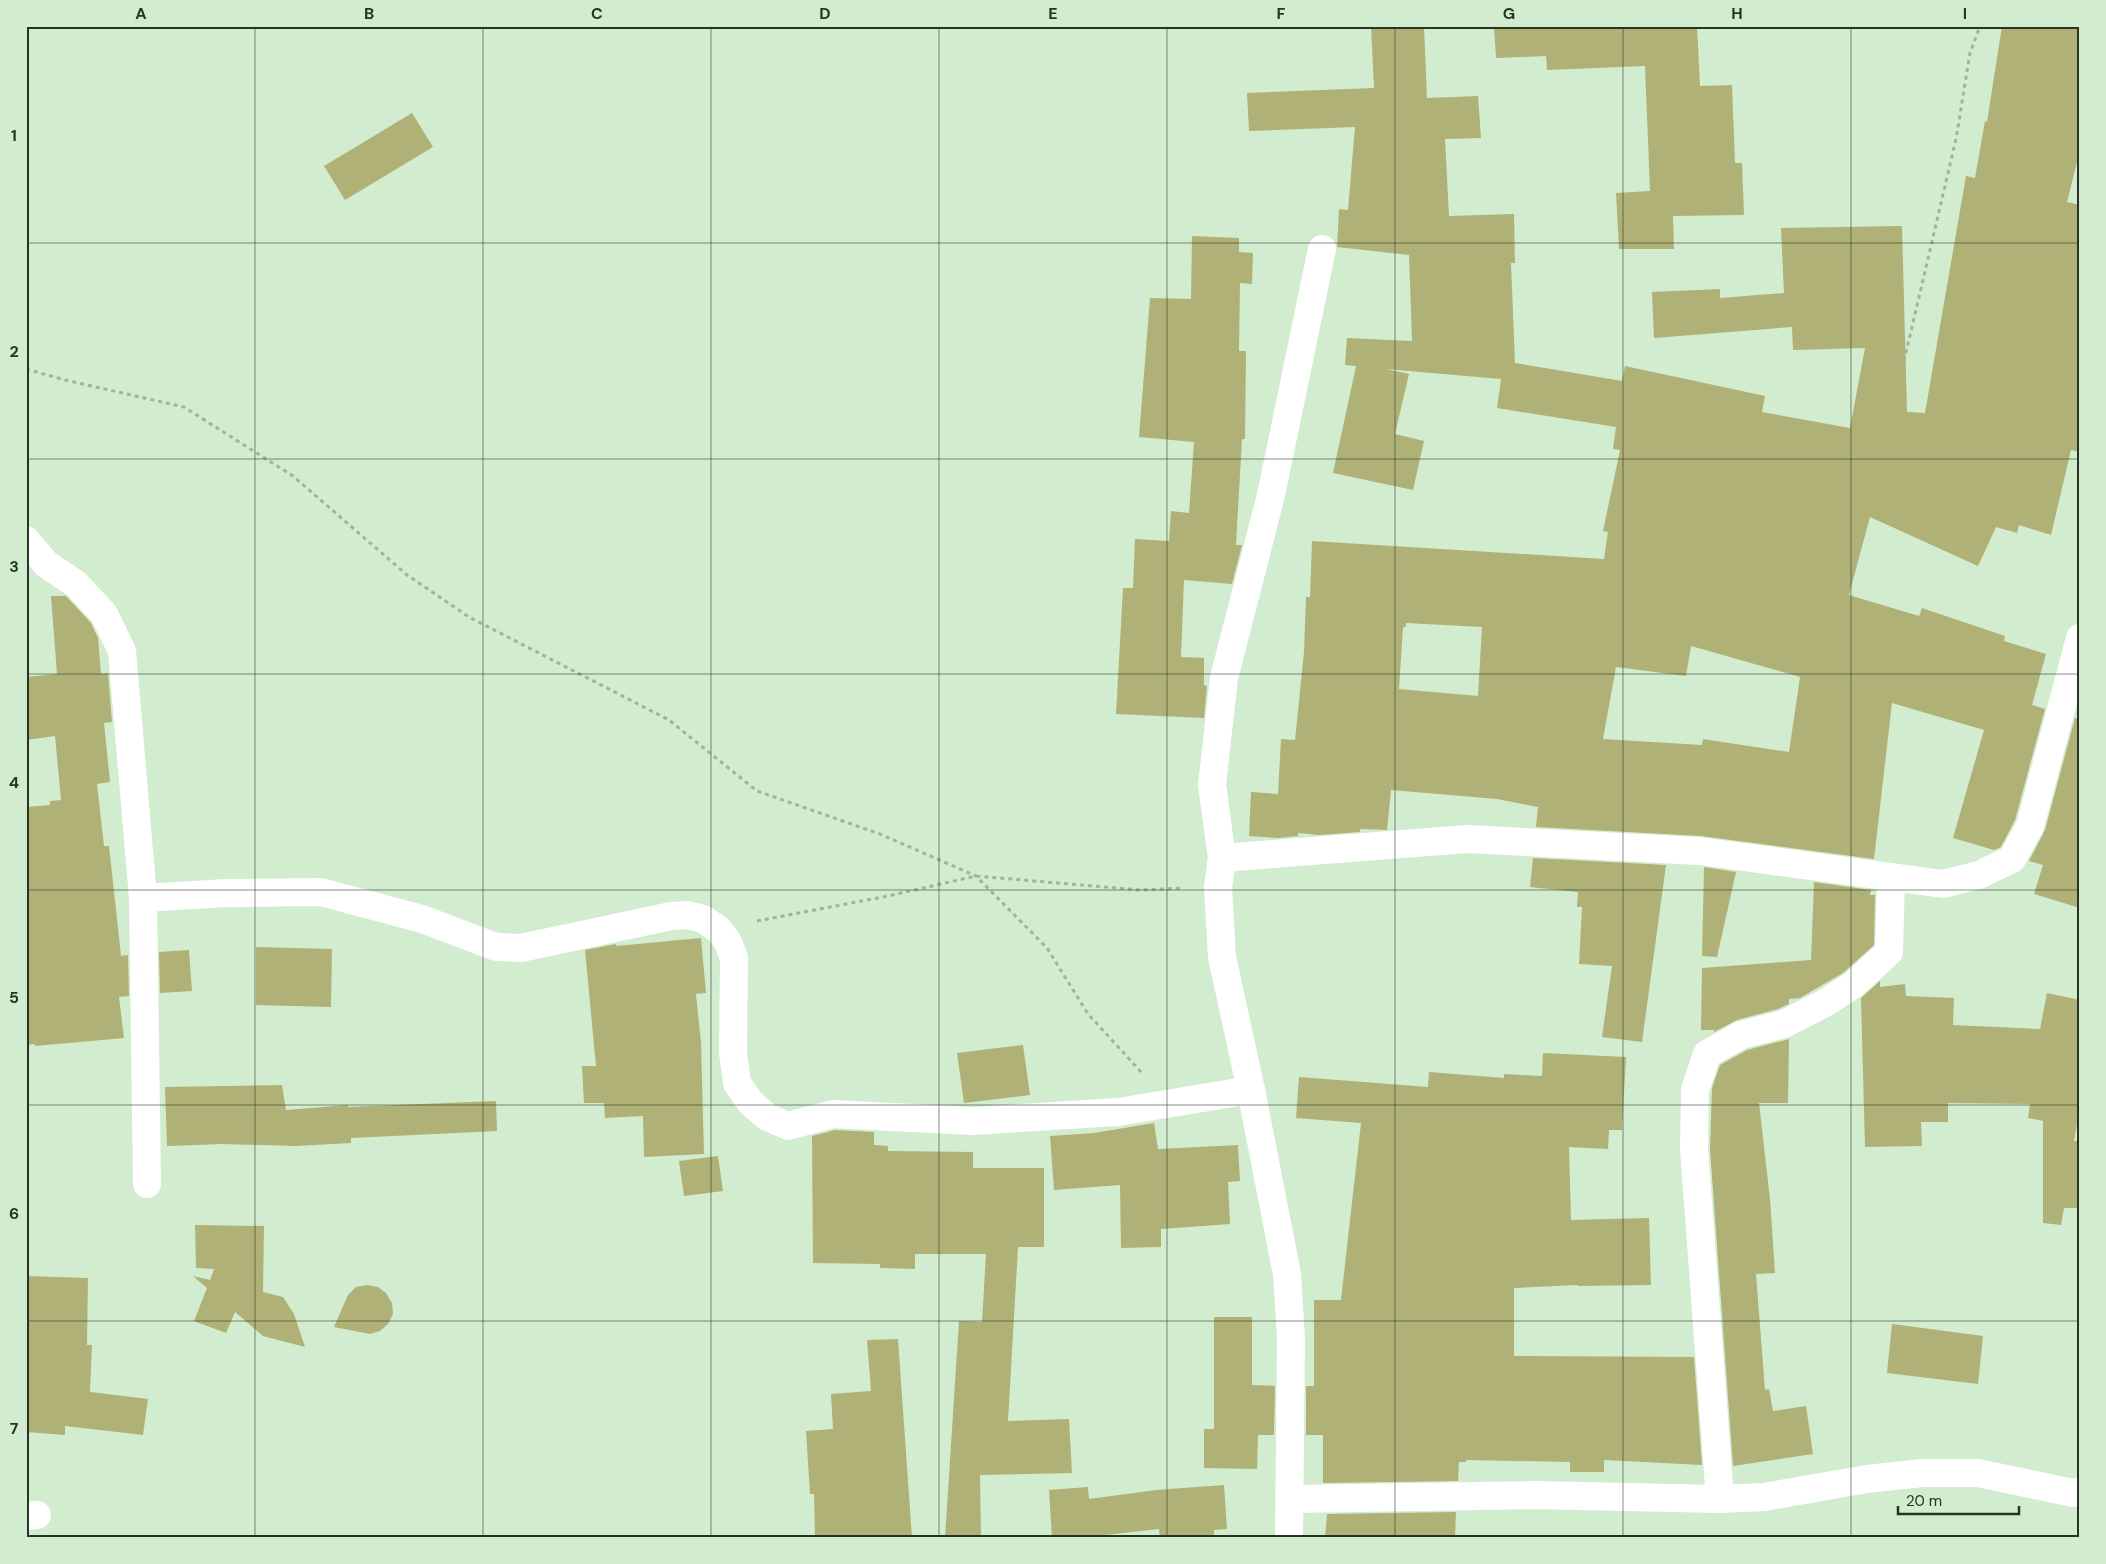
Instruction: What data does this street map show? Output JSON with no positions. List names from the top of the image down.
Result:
{
  "scale_bar": "20 m",
  "grid": {
    "columns": [
      "A",
      "B",
      "C",
      "D",
      "E",
      "F",
      "G",
      "H",
      "I"
    ],
    "rows": [
      "1",
      "2",
      "3",
      "4",
      "5",
      "6",
      "7"
    ]
  }
}
